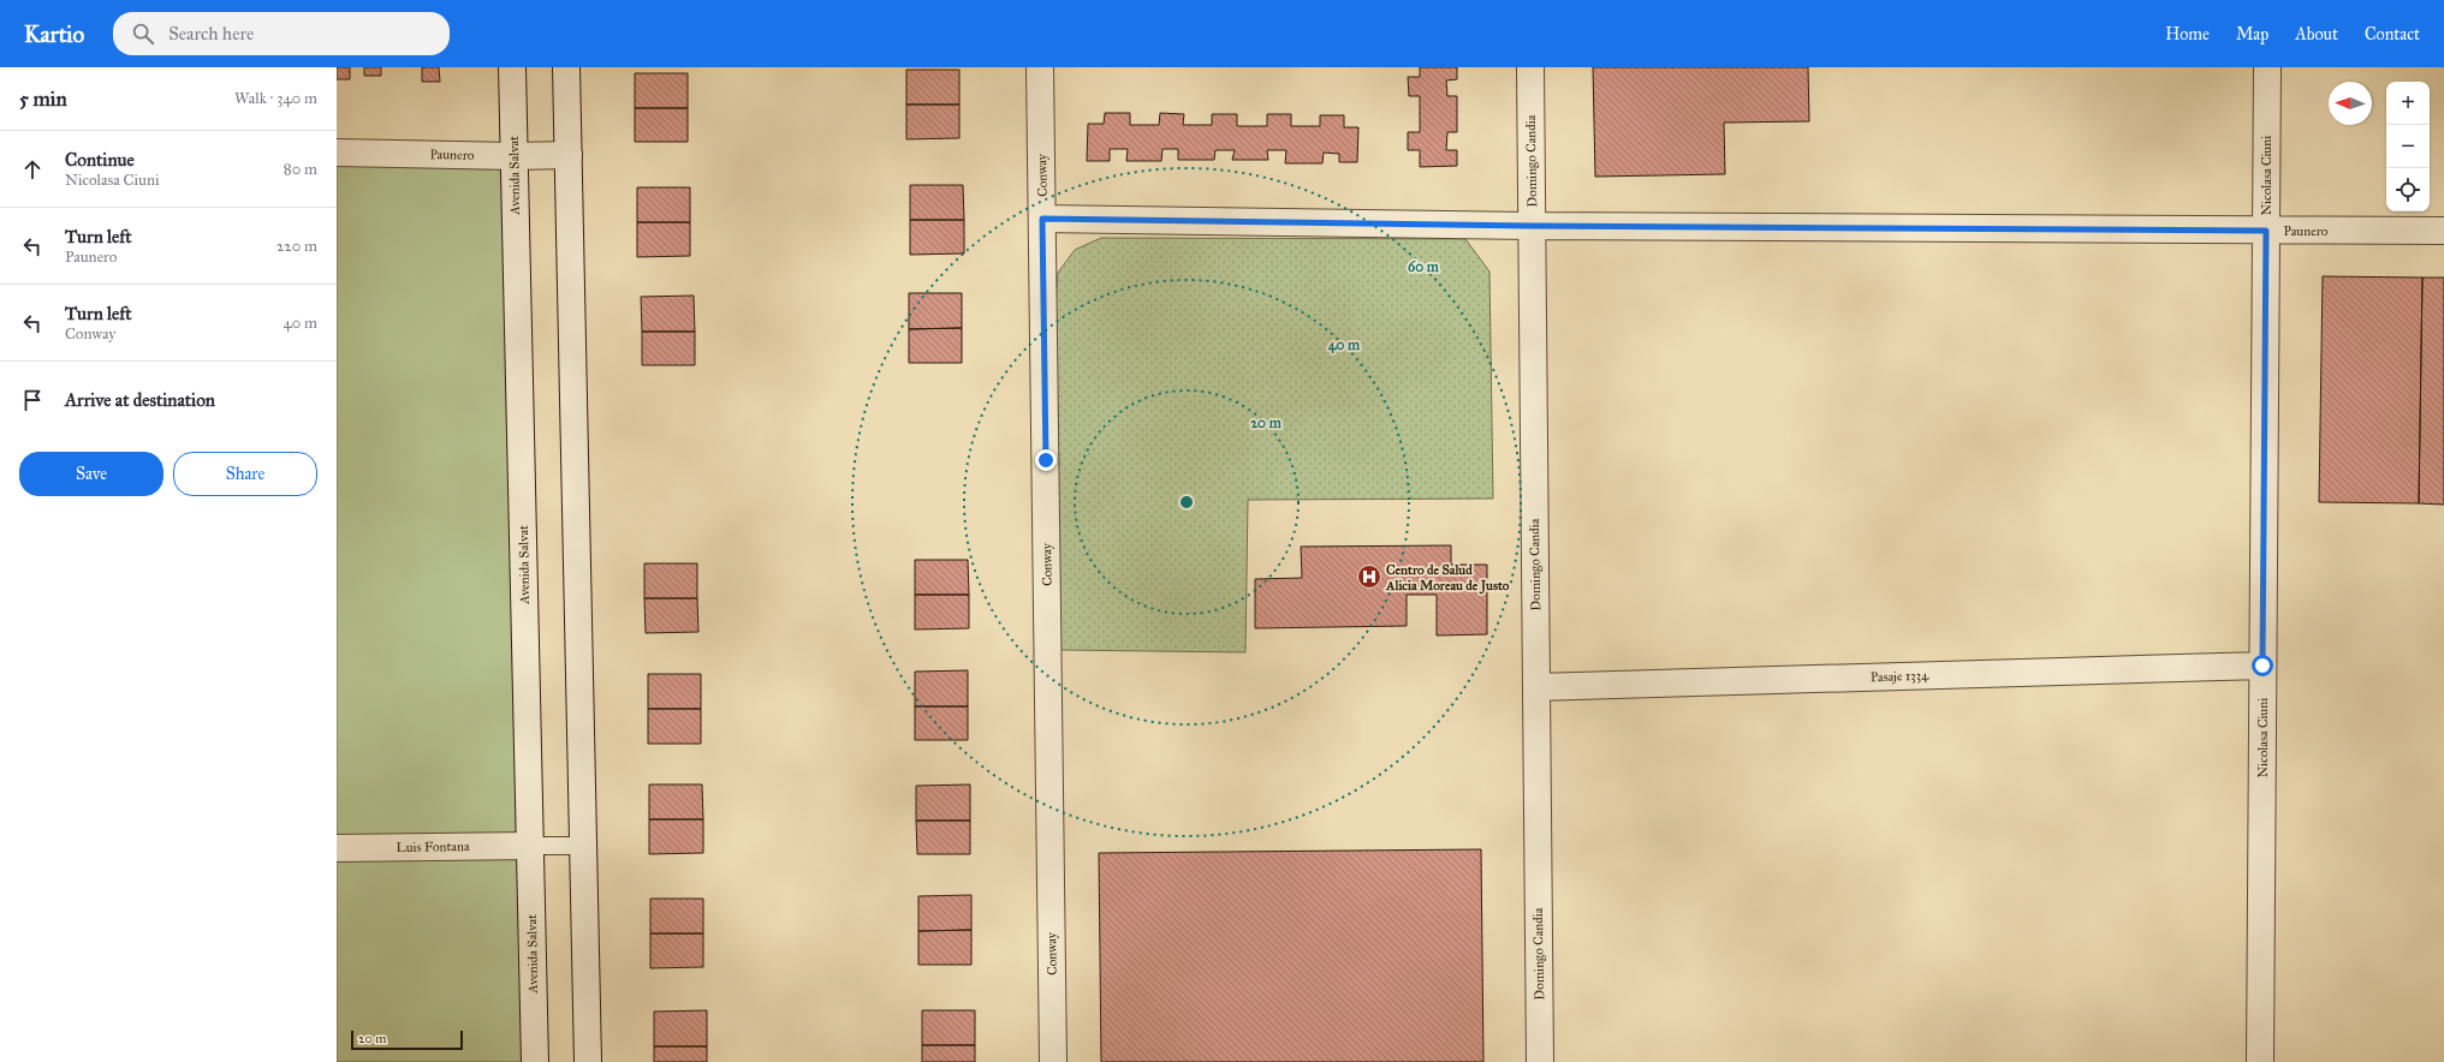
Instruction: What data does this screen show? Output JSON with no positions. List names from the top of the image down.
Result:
{
  "streets": {
    "street": [
      "Paunero",
      "Domingo Candia",
      "Avenida Salvat",
      "Conway",
      "Nicolasa Ciuni",
      "Pasaje 1334",
      "Luis Fontana"
    ]
  },
  "crossings": [
    ["Paunero", "Domingo Candia"],
    ["Paunero", "Avenida Salvat"],
    ["Paunero", "Conway"],
    ["Paunero", "Nicolasa Ciuni"],
    ["Domingo Candia", "Pasaje 1334"],
    ["Avenida Salvat", "Luis Fontana"],
    ["Nicolasa Ciuni", "Pasaje 1334"]
  ],
  "places": {
    "hospital": ["Centro de Salud Alicia Moreau de Justo"]
  },
  "scale_bar": "20 m",
  "north": "left",
  "page": {
    "header": "Kartio",
    "search": "Search here",
    "nav": [
      "Home",
      "Map",
      "About",
      "Contact"
    ],
    "heading": ["5 min", "Walk · 340 m"],
    "map_buttons": ["+", "−"],
    "list": [
      ["Continue", "Nicolasa Ciuni", "80 m"],
      ["Turn left", "Paunero", "220 m"],
      ["Turn left", "Conway", "40 m"],
      "Arrive at destination"
    ],
    "buttons": ["Save", "Share"],
    "scale": "20 m"
  },
  "rings": ["60 m", "40 m", "20 m"]
}
